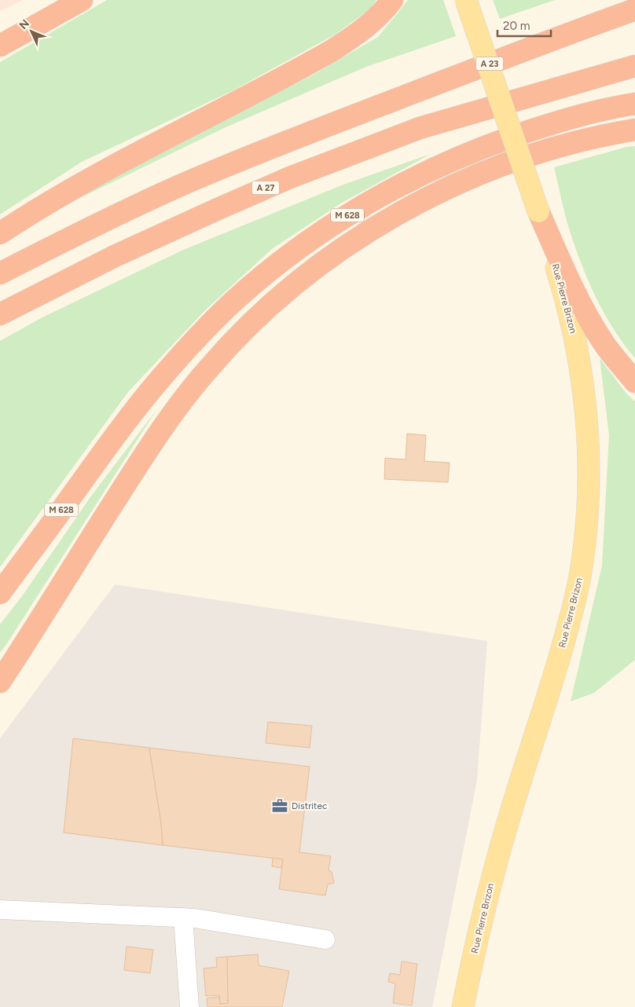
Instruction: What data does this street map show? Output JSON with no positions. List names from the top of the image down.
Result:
{
  "streets": {
    "highway": ["A 23", "A 27", "M 628"],
    "main road": ["Rue Pierre Brizon"]
  },
  "places": {
    "office": ["Distritec"]
  },
  "scale_bar": "20 m",
  "north": "top left"
}
